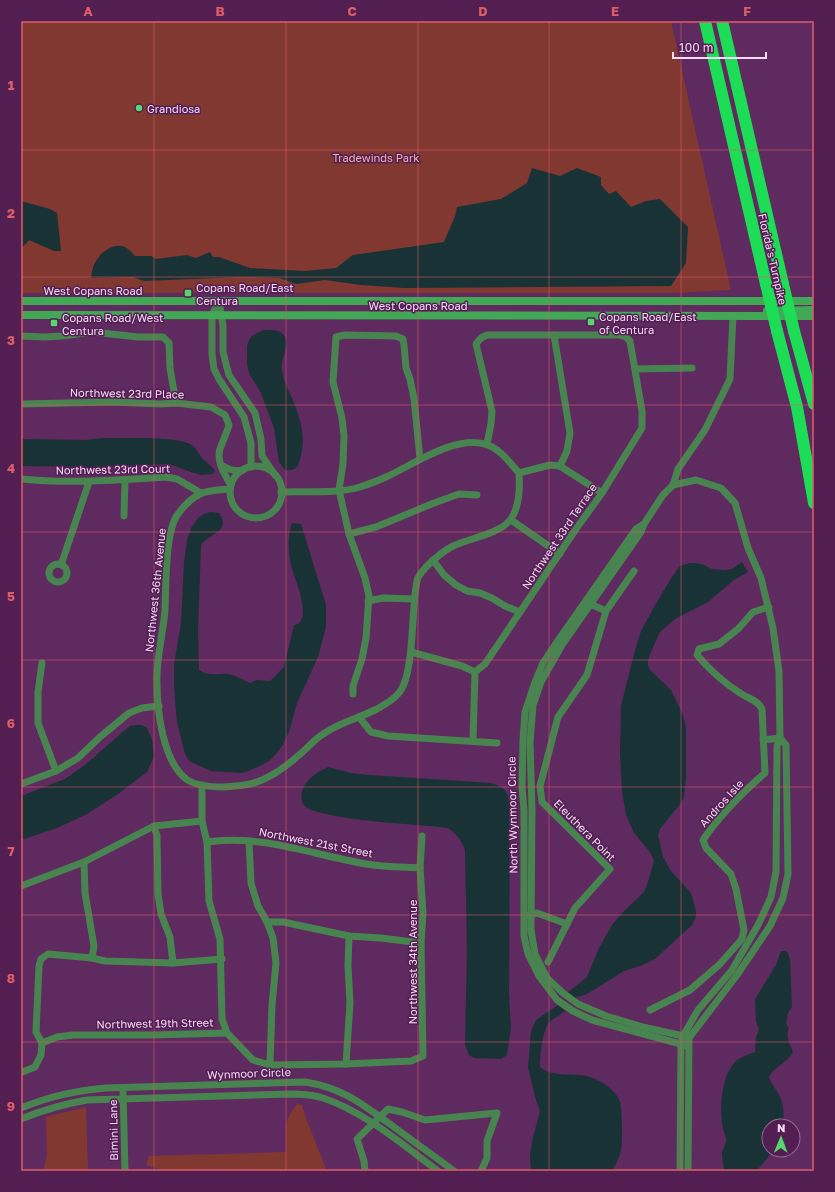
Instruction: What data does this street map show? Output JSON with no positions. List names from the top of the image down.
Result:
{
  "streets": {
    "highway": ["Florida's Turnpike"],
    "main road": ["West Copans Road"],
    "street": [
      "Northwest 23rd Place",
      "Northwest 23rd Court",
      "Northwest 33rd Terrace",
      "Northwest 36th Avenue",
      "Andros Isle",
      "North Wynmoor Circle",
      "Eleuthera Point",
      "Northwest 21st Street",
      "Northwest 34th Avenue",
      "Northwest 19th Street",
      "Wynmoor Circle",
      "Bimini Lane"
    ]
  },
  "crossings": [
    ["Northwest 23rd Court", "Northwest 36th Avenue"],
    ["Northwest 21st Street", "Northwest 34th Avenue"],
    ["Northwest 34th Avenue", "Northwest 19th Street"],
    ["Wynmoor Circle", "Bimini Lane"]
  ],
  "parks": ["Tradewinds Park"],
  "places": {
    "other": ["Grandiosa"],
    "transit": ["Copans Road/East Centura", "Copans Road/East of Centura", "Copans Road/West Centura"]
  },
  "scale_bar": "100 m",
  "north": "top",
  "grid": {
    "columns": [
      "A",
      "B",
      "C",
      "D",
      "E",
      "F"
    ],
    "rows": [
      "1",
      "2",
      "3",
      "4",
      "5",
      "6",
      "7",
      "8",
      "9"
    ]
  }
}
